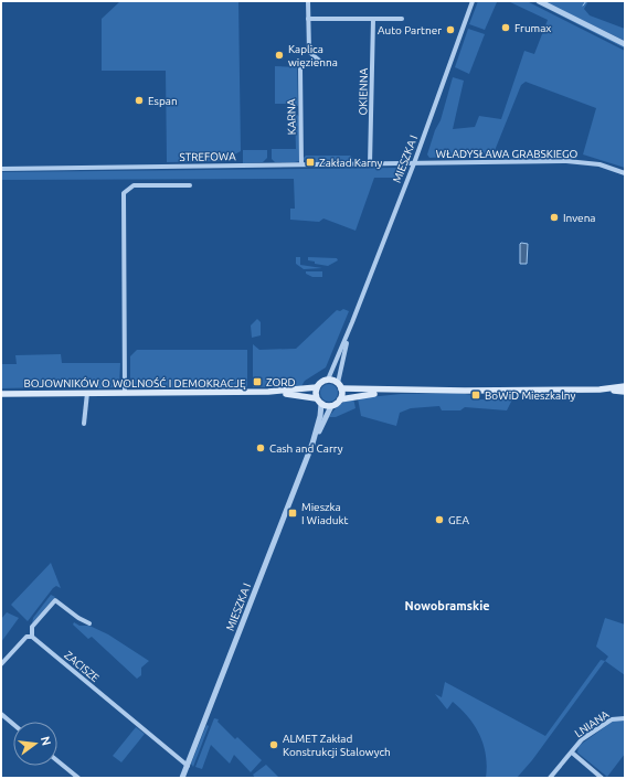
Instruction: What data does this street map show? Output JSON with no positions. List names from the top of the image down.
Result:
{
  "streets": {
    "main road": ["BOJOWNIKÓW O WOLNOŚĆ I DEMOKRACJĘ"],
    "street": [
      "OKIENNA",
      "KARNA",
      "WŁADYSŁAWA GRABSKIEGO",
      "STREFOWA",
      "MIESZKA I",
      "ZACISZE",
      "LNIANA"
    ]
  },
  "crossings": [
    ["OKIENNA", "STREFOWA"],
    ["KARNA", "STREFOWA"],
    ["WŁADYSŁAWA GRABSKIEGO", "STREFOWA"],
    ["WŁADYSŁAWA GRABSKIEGO", "MIESZKA I"],
    ["STREFOWA", "MIESZKA I"],
    ["MIESZKA I", "BOJOWNIKÓW O WOLNOŚĆ I DEMOKRACJĘ"],
    ["MIESZKA I", "ZACISZE"]
  ],
  "districts": ["Nowobramskie"],
  "places": {
    "other": [
      "Frumax",
      "Auto Partner",
      "Kaplica więzienna",
      "Espan",
      "Invena",
      "Cash and Carry",
      "GEA",
      "ALMET Zakład Konstrukcji Stalowych"
    ],
    "transit": [
      "Zakład Karny",
      "ZORD",
      "BoWiD Mieszkalny",
      "Mieszka I Wiadukt"
    ]
  },
  "north": "right"
}
